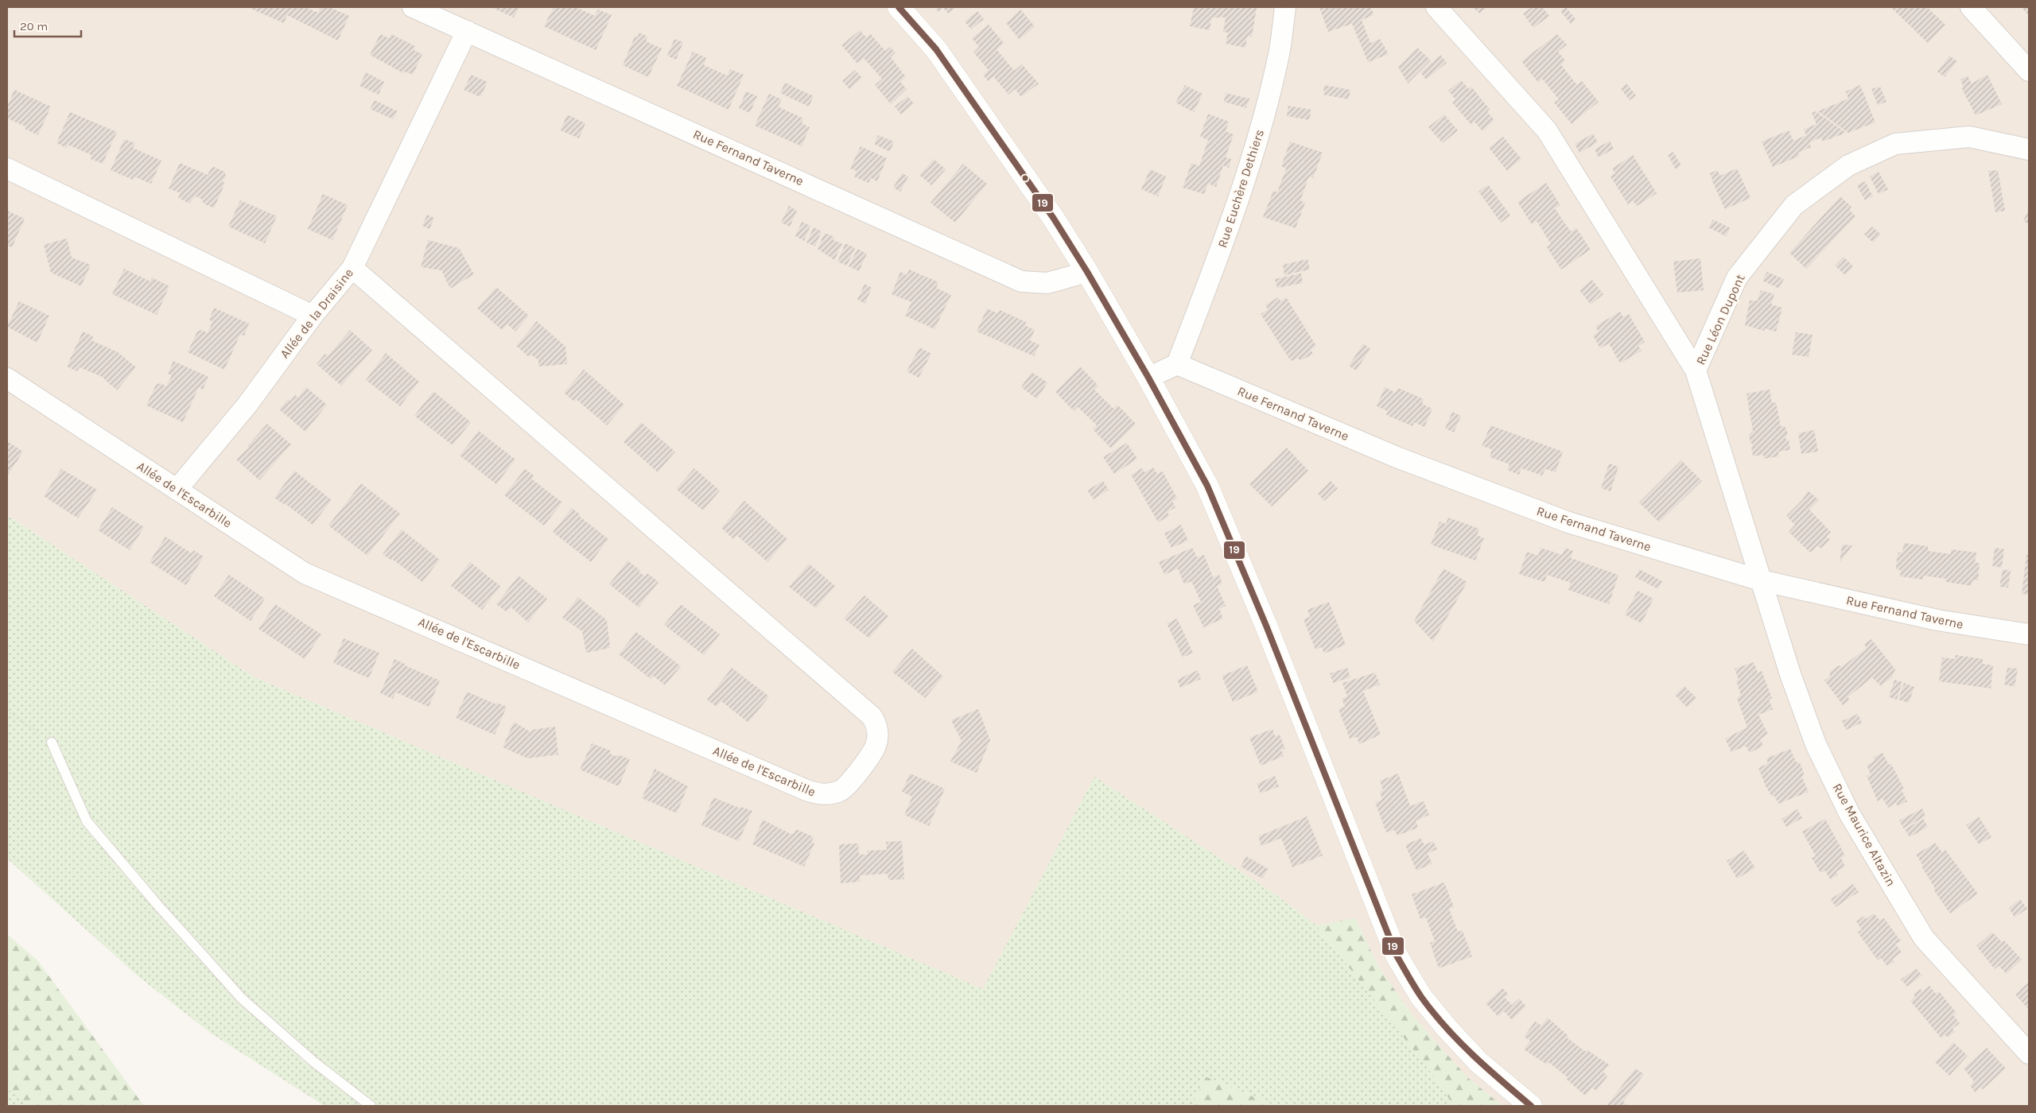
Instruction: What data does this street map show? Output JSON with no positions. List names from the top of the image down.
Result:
{
  "streets": {
    "street": [
      "Rue Fernand Taverne",
      "Rue Euchère Dethiers",
      "Allée de la Draisine",
      "Rue Léon Dupont",
      "Allée de l'Escarbille",
      "Rue Maurice Altazin"
    ]
  },
  "crossings": [
    ["Rue Fernand Taverne", "Rue Euchère Dethiers"],
    ["Rue Fernand Taverne", "Allée de la Draisine"],
    ["Rue Fernand Taverne", "Rue Maurice Altazin"],
    ["Allée de la Draisine", "Allée de l'Escarbille"],
    ["Rue Léon Dupont", "Rue Maurice Altazin"]
  ],
  "lines": ["transit line 19"],
  "scale_bar": "20 m"
}
